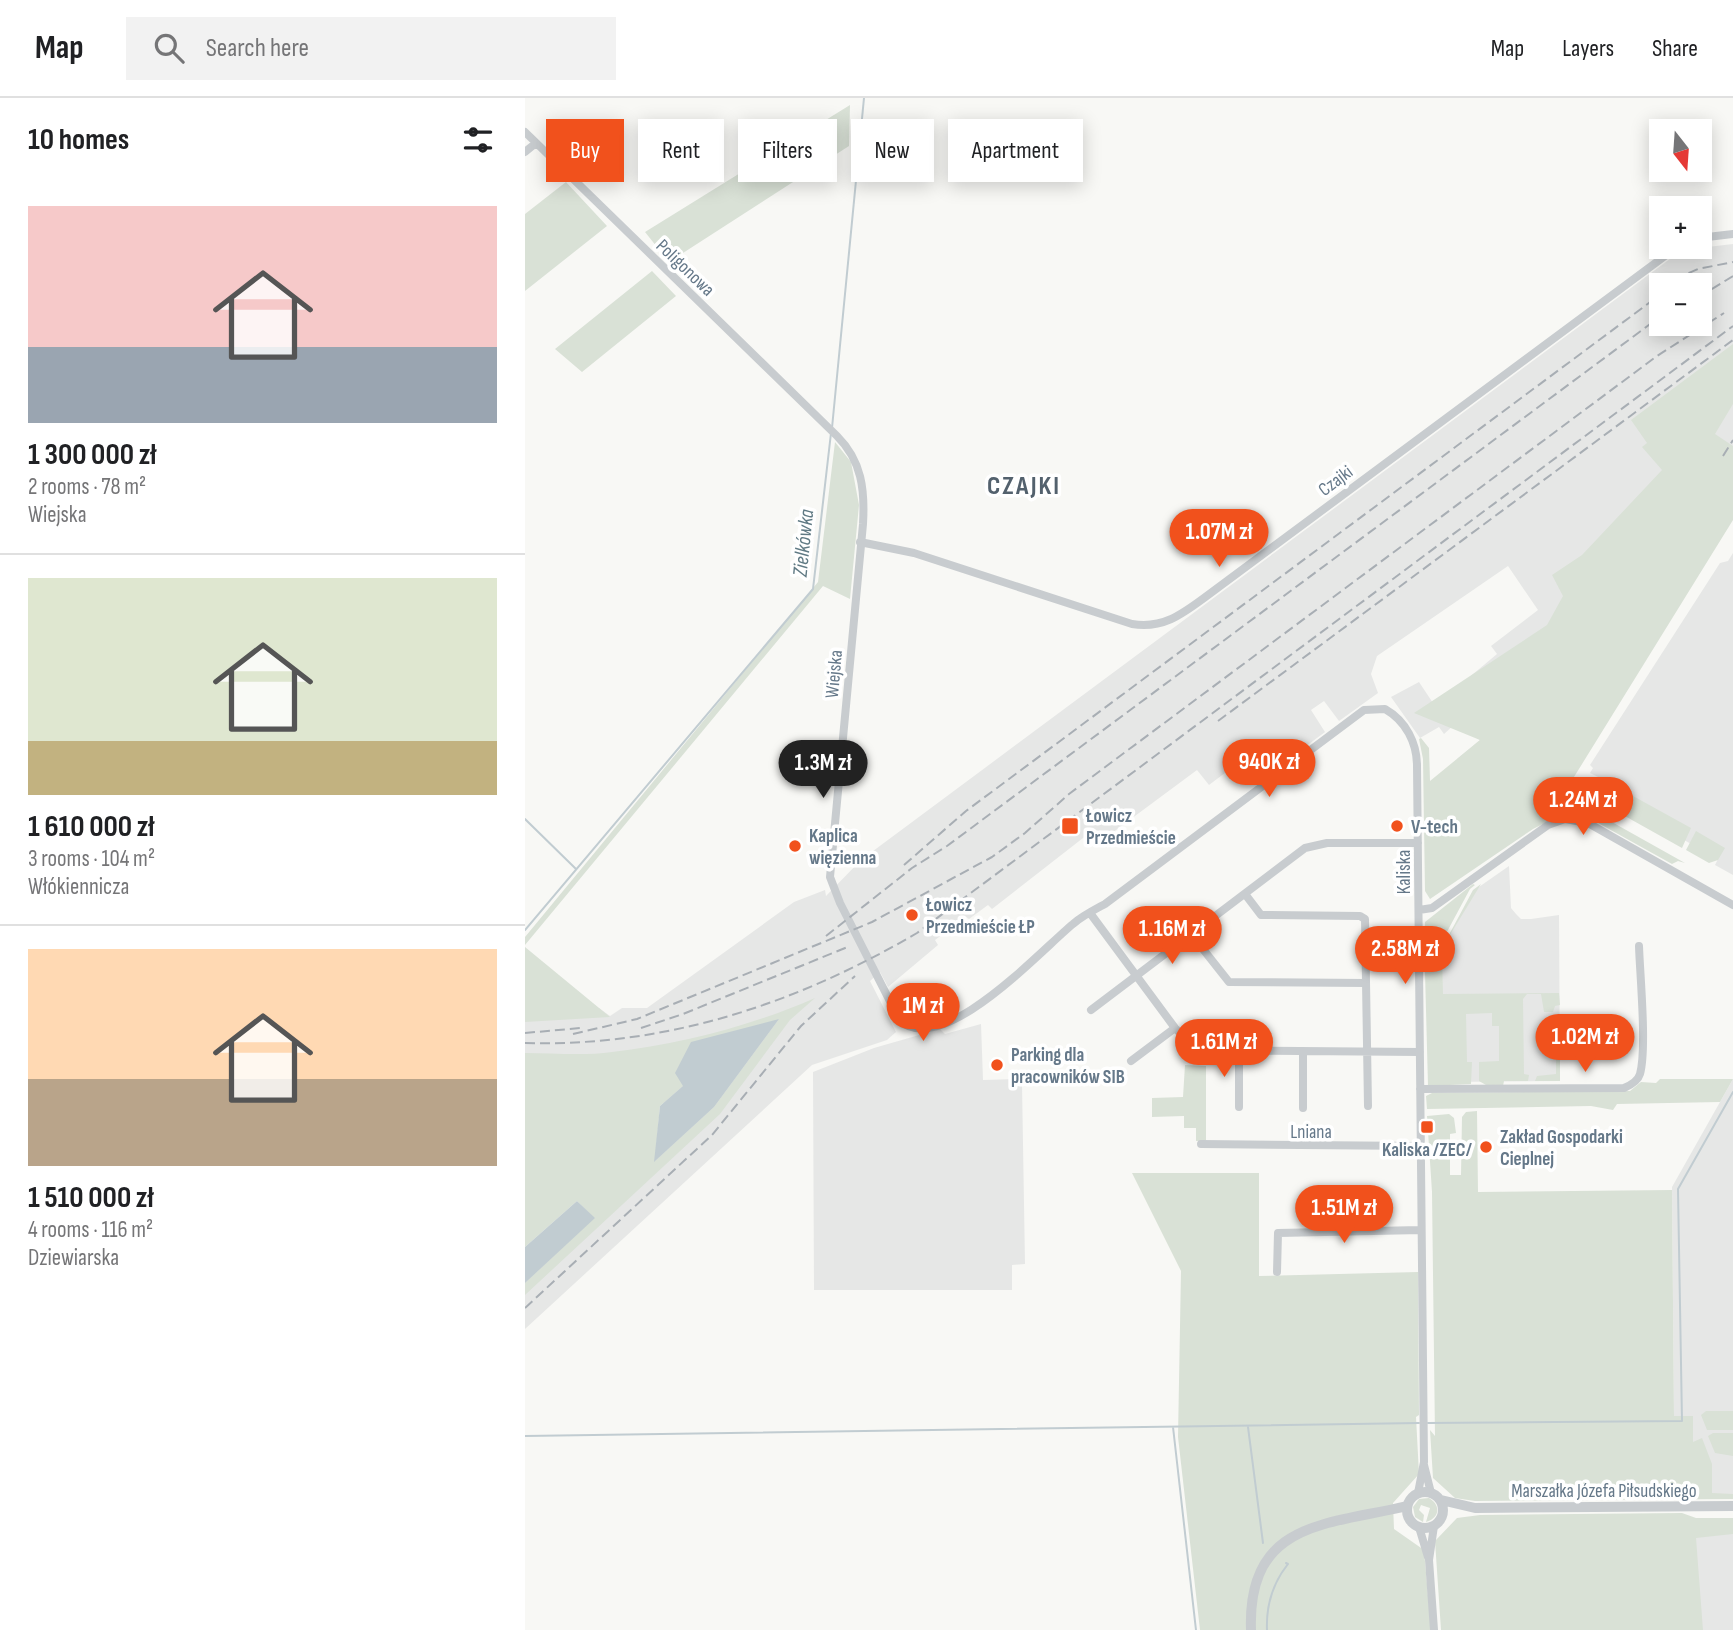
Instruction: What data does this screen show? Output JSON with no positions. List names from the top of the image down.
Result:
{
  "streets": {
    "street": [
      "Poligonowa",
      "Czajki",
      "Wiejska",
      "Kaliska",
      "Lniana",
      "Marszałka Józefa Piłsudskiego"
    ]
  },
  "crossings": [
    ["Poligonowa", "Wiejska"],
    ["Czajki", "Wiejska"],
    ["Wiejska", "Kaliska"],
    ["Kaliska", "Lniana"],
    ["Kaliska", "Marszałka Józefa Piłsudskiego"]
  ],
  "districts": ["CZAJKI"],
  "water": ["Zielkówka"],
  "places": {
    "transit": ["Łowicz Przedmieście", "Kaliska /ZEC/"],
    "other": [
      "V-tech",
      "Kaplica więzienna",
      "Łowicz Przedmieście ŁP",
      "Parking dla pracowników SIB",
      "Zakład Gospodarki Cieplnej"
    ]
  },
  "north": "bottom",
  "page": {
    "header": "Map",
    "search": "Search here",
    "nav": ["Map", "Layers", "Share"],
    "heading": "10 homes",
    "map_buttons": ["+", "−"],
    "chip": [
      "Buy",
      "Rent",
      "Filters",
      "New",
      "Apartment"
    ],
    "list": [
      {
        "name": "1 300 000 zł",
        "note": "2 rooms · 78 m² · Wiejska"
      },
      {
        "name": "1 610 000 zł",
        "note": "3 rooms · 104 m² · Włókiennicza"
      },
      {
        "name": "1 510 000 zł",
        "note": "4 rooms · 116 m² · Dziewiarska"
      }
    ],
    "price": [
      "1.07M zł",
      "940K zł",
      "1.3M zł",
      "1.24M zł",
      "1.16M zł",
      "2.58M zł",
      "1M zł",
      "1.02M zł",
      "1.61M zł",
      "1.51M zł"
    ]
  }
}
